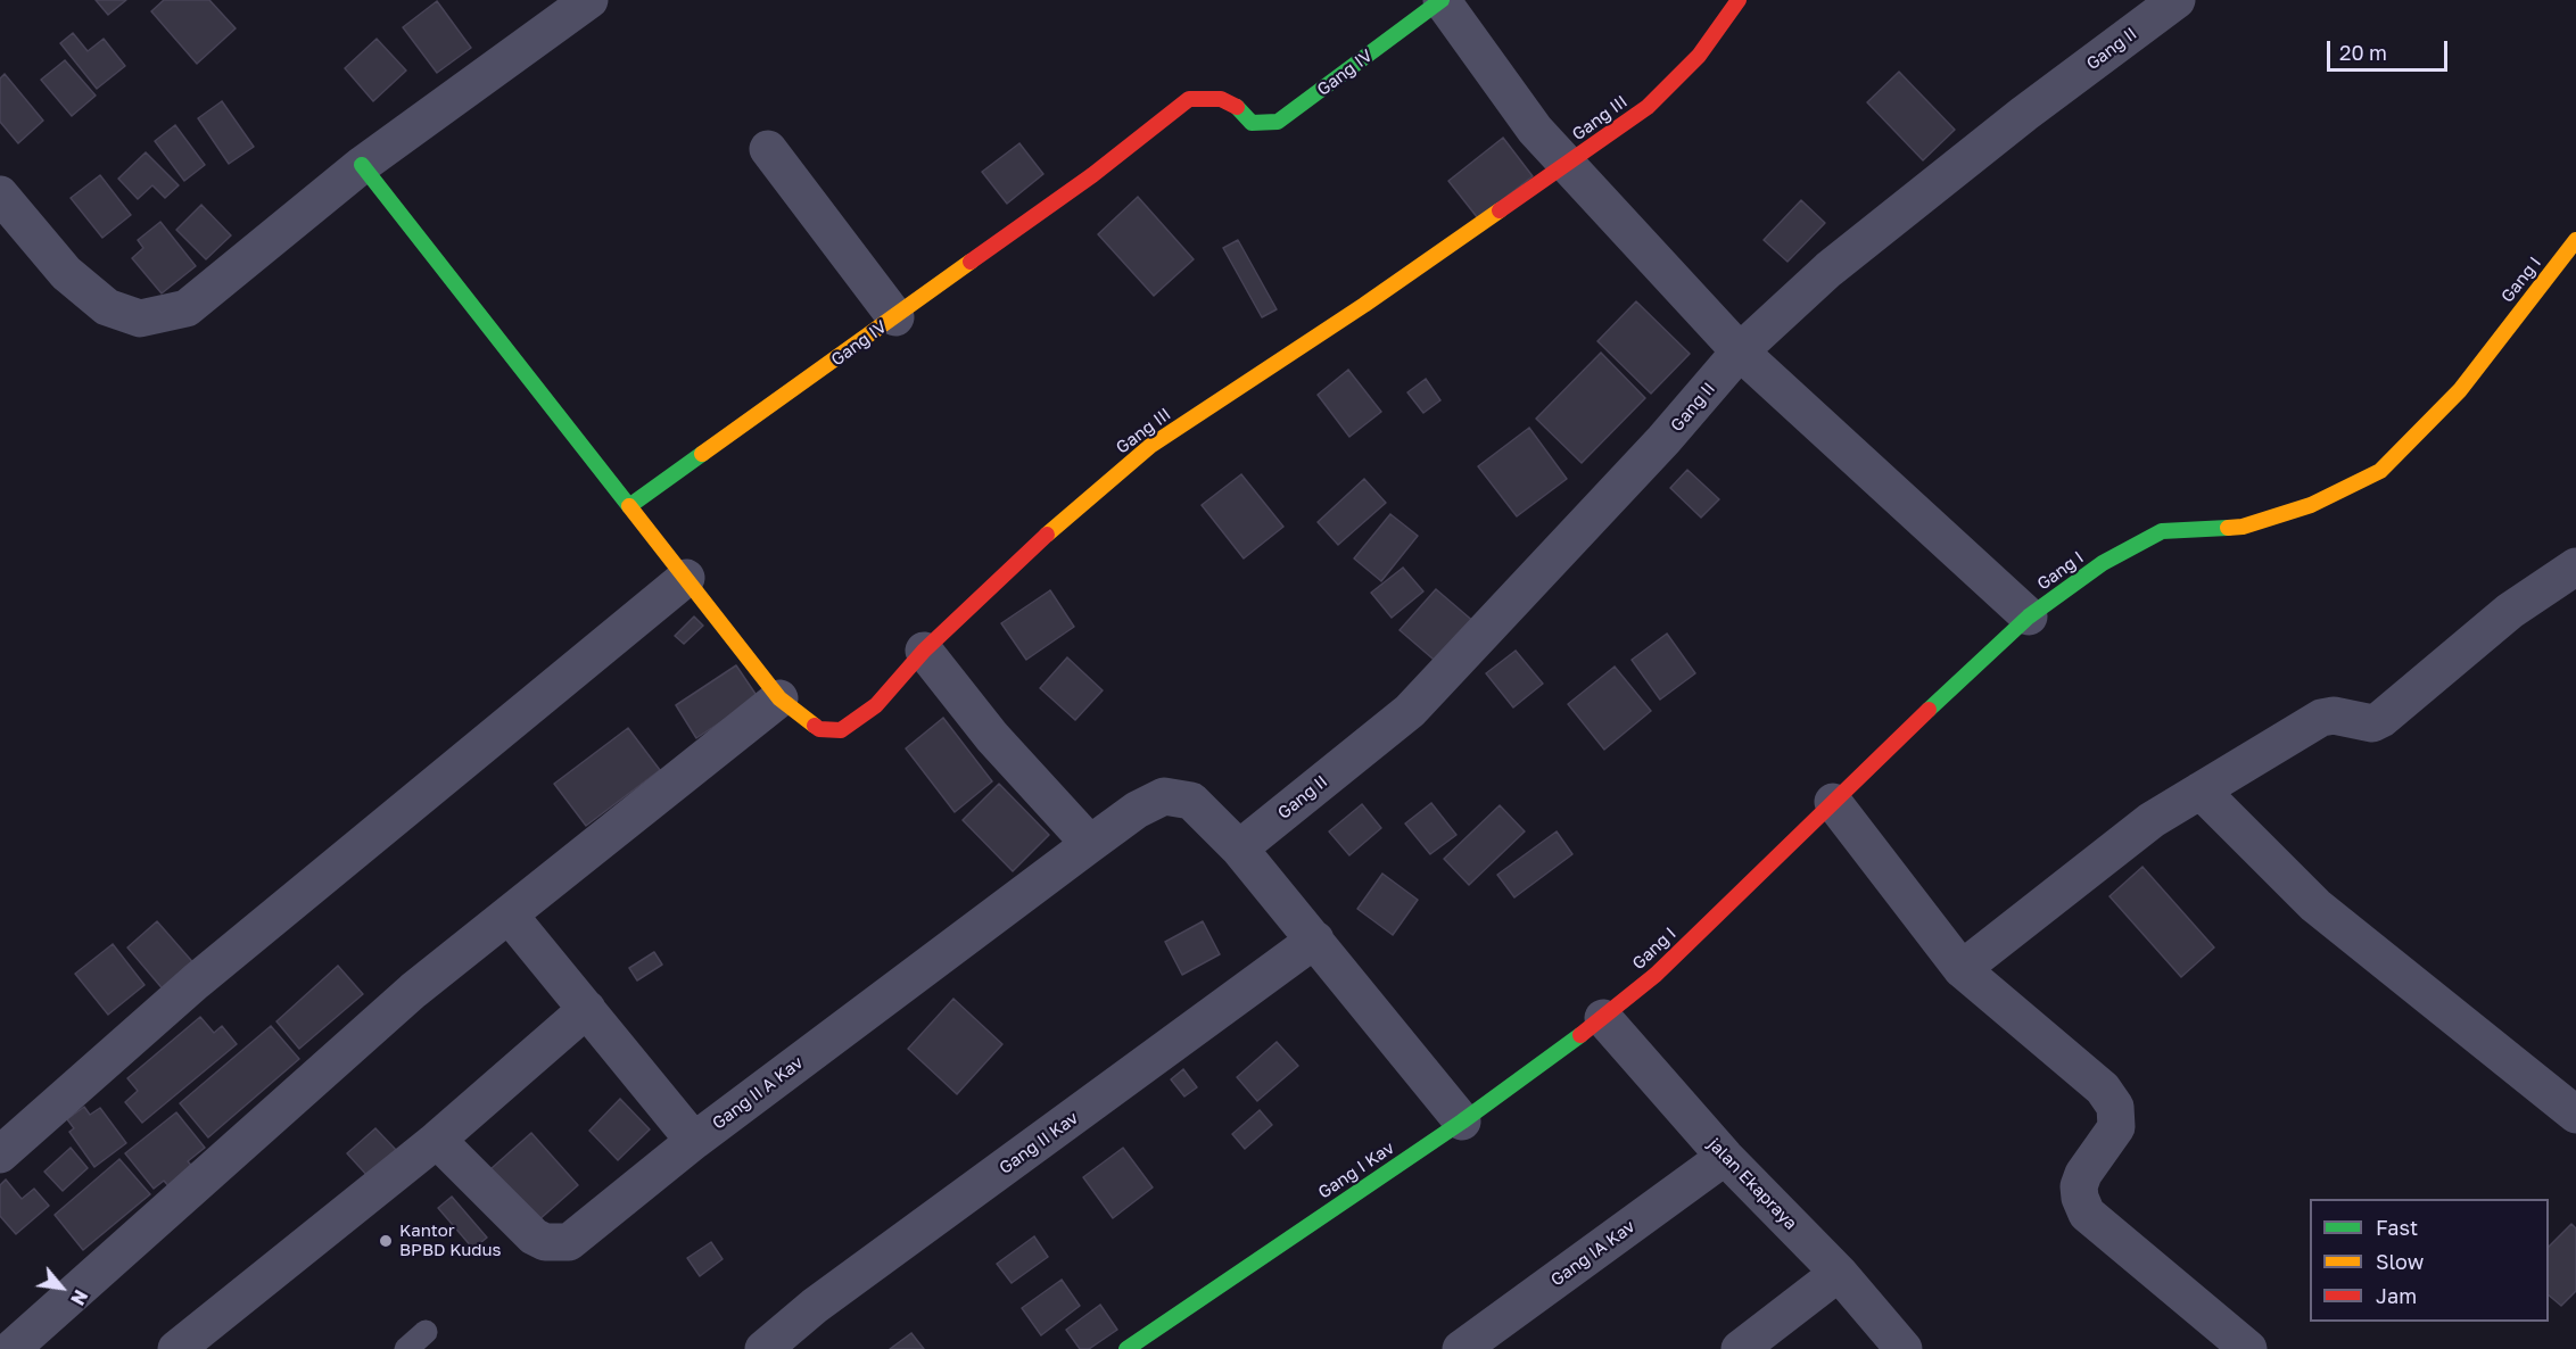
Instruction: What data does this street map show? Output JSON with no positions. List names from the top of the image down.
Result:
{
  "streets": {
    "street": [
      "Gang II",
      "Gang IV",
      "Gang III",
      "Gang I",
      "Gang II A Kav",
      "Gang II Kav",
      "Gang I Kav",
      "jalan Ekapraya",
      "Gang IA Kav"
    ]
  },
  "crossings": [
    ["Gang II", "Gang II A Kav"],
    ["Gang IV", "Gang III"],
    ["Gang I", "Gang I Kav"],
    ["Gang I", "jalan Ekapraya"],
    ["Gang II A Kav", "Gang II Kav"],
    ["Gang II A Kav", "Gang I Kav"],
    ["Gang I Kav", "jalan Ekapraya"],
    ["jalan Ekapraya", "Gang IA Kav"]
  ],
  "places": ["Kantor BPBD Kudus"],
  "legend": ["Fast", "Slow", "Jam"],
  "scale_bar": "20 m",
  "north": "bottom right"
}
